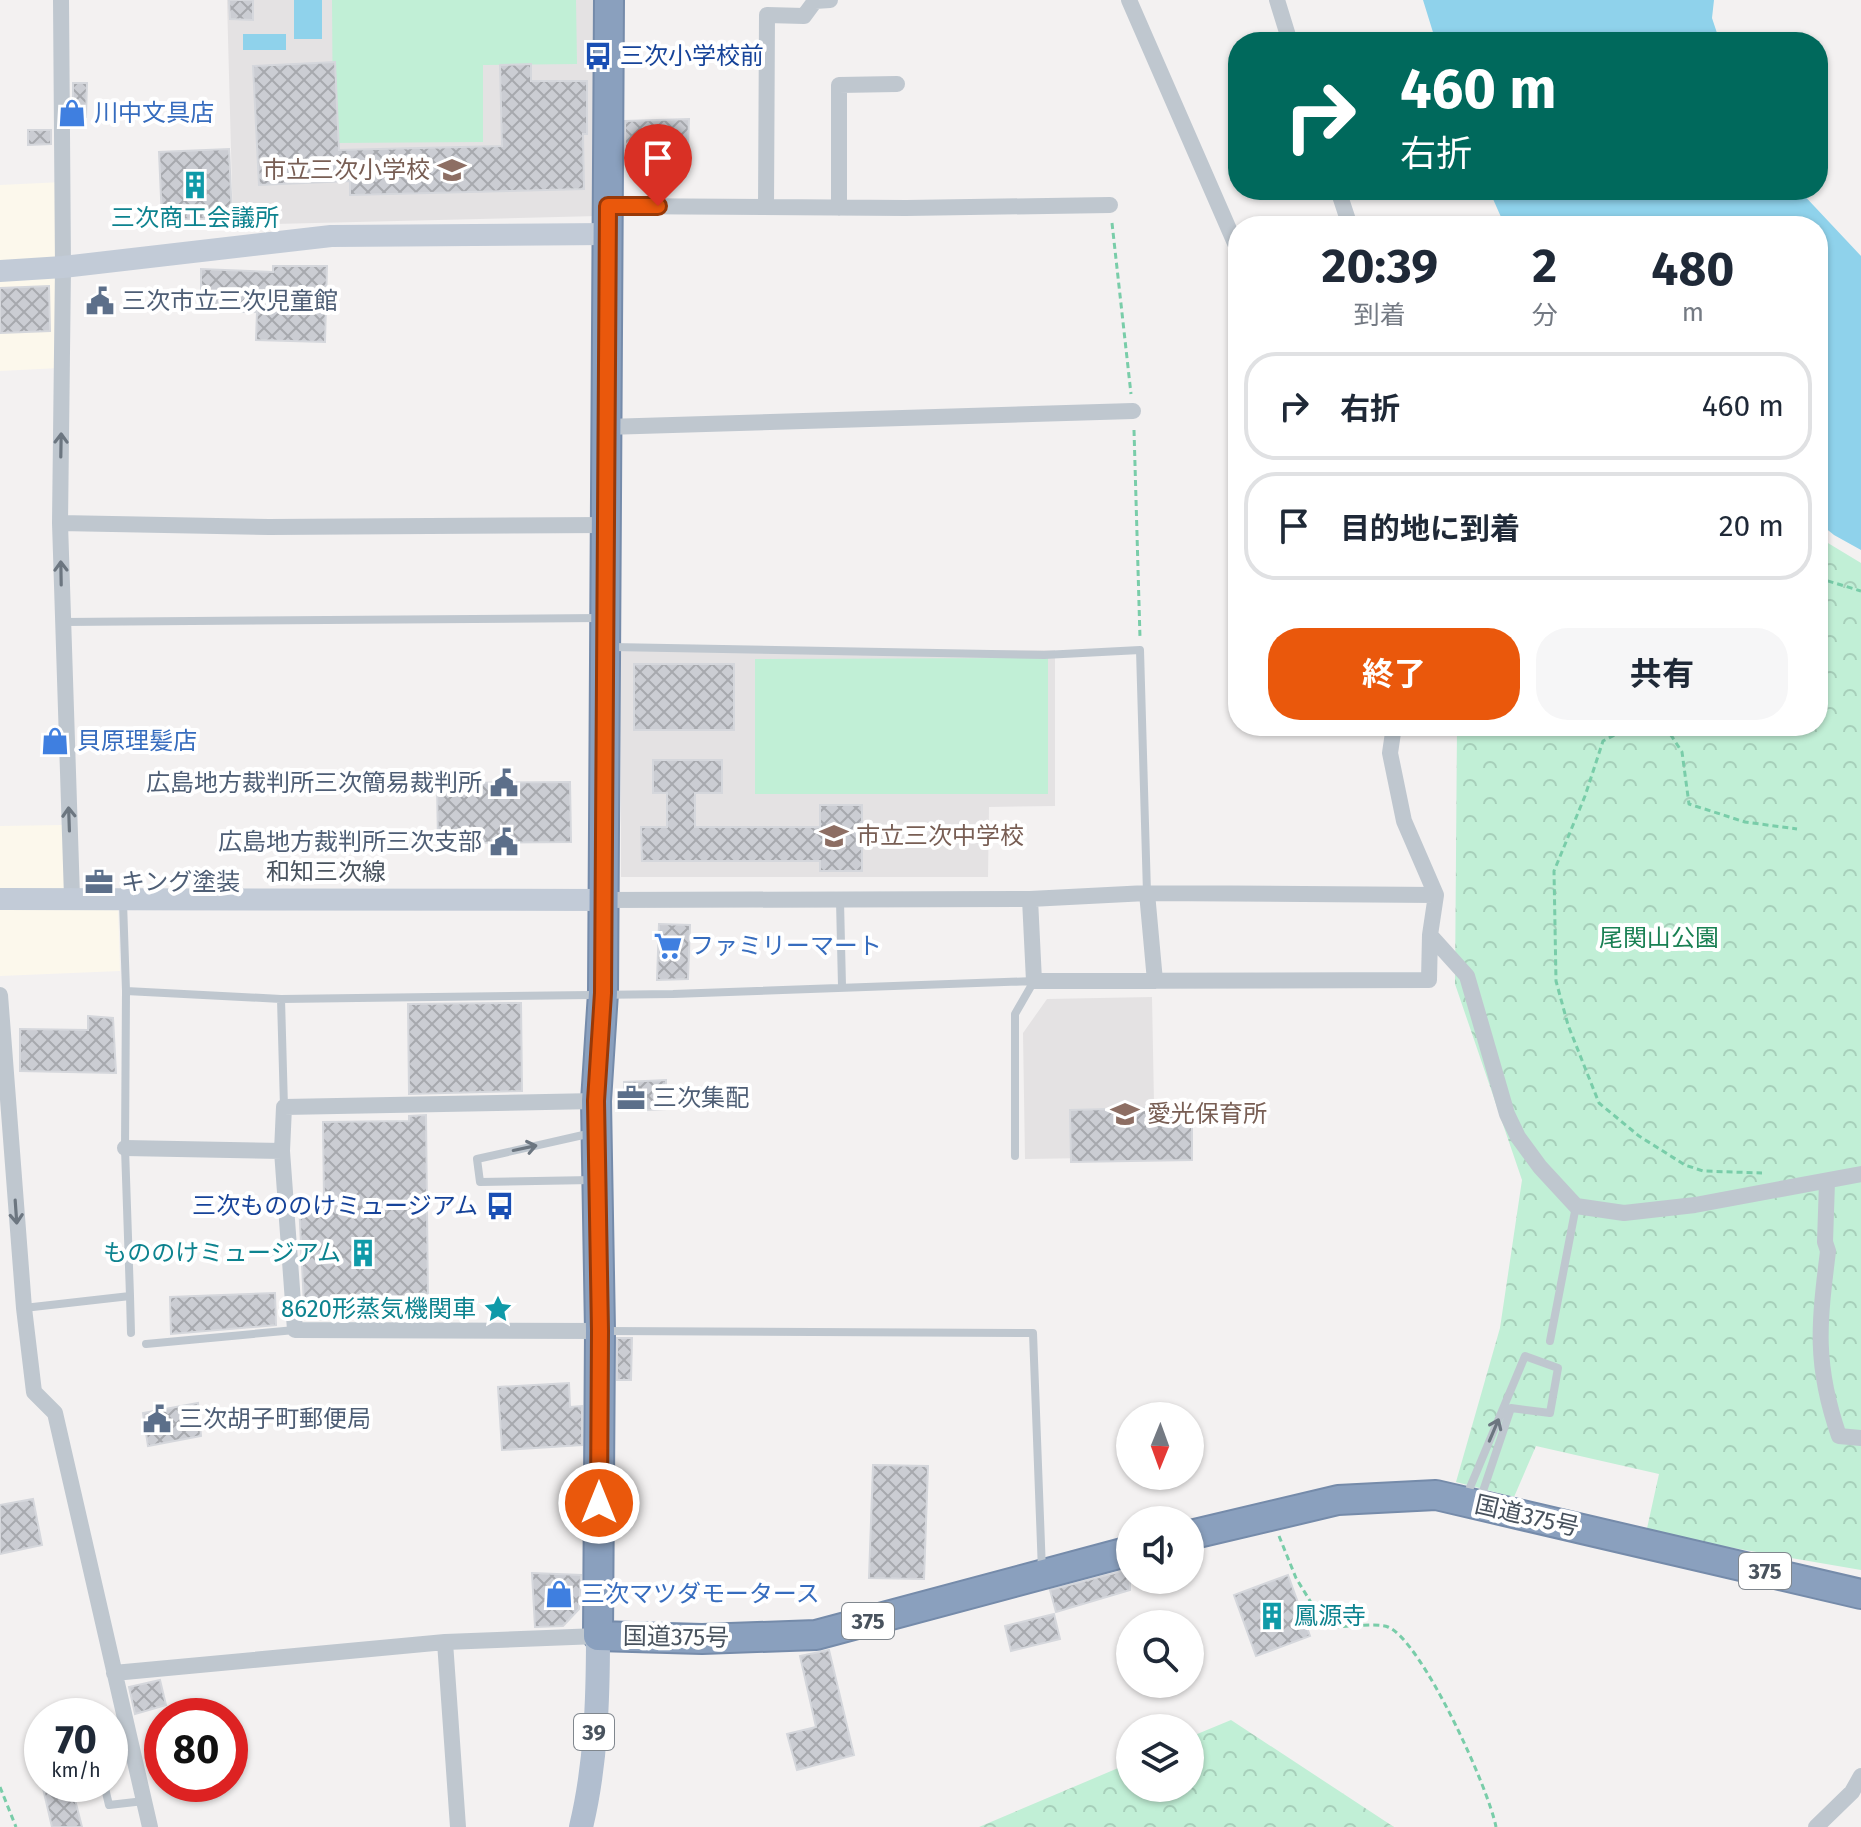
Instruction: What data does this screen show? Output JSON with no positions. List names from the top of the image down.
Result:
{
  "streets": {
    "highway": ["国道375号", "375"],
    "main road": ["39"],
    "street": ["和知三次線"]
  },
  "crossings": [
    ["和知三次線", "国道375号"],
    ["国道375号", "39"]
  ],
  "parks": ["尾関山公園"],
  "places": {
    "bus stop": ["三次小学校前", "三次もののけミュージアム"],
    "shop": ["川中文具店", "貝原理髪店", "三次マツダモータース"],
    "school or university": ["市立三次小学校", "市立三次中学校", "愛光保育所"],
    "building": ["三次商工会議所", "もののけミュージアム", "鳳源寺"],
    "public building": [
      "三次市立三次児童館",
      "広島地方裁判所三次簡易裁判所",
      "広島地方裁判所三次支部",
      "三次胡子町郵便局"
    ],
    "office": ["キング塗装", "三次集配"],
    "supermarket": ["ファミリーマート"],
    "place": ["8620形蒸気機関車"]
  },
  "north": "bottom",
  "page": {
    "turn": ["460 m", "右折"],
    "eta": [
      "20:39",
      "到着",
      "2",
      "分",
      "480",
      "m"
    ],
    "list": [
      {
        "name": "右折",
        "value": "460 m"
      },
      {
        "name": "目的地に到着",
        "value": "20 m"
      }
    ],
    "buttons": ["終了", "共有"],
    "speed": "70 km/h",
    "limit": "80"
  }
}
